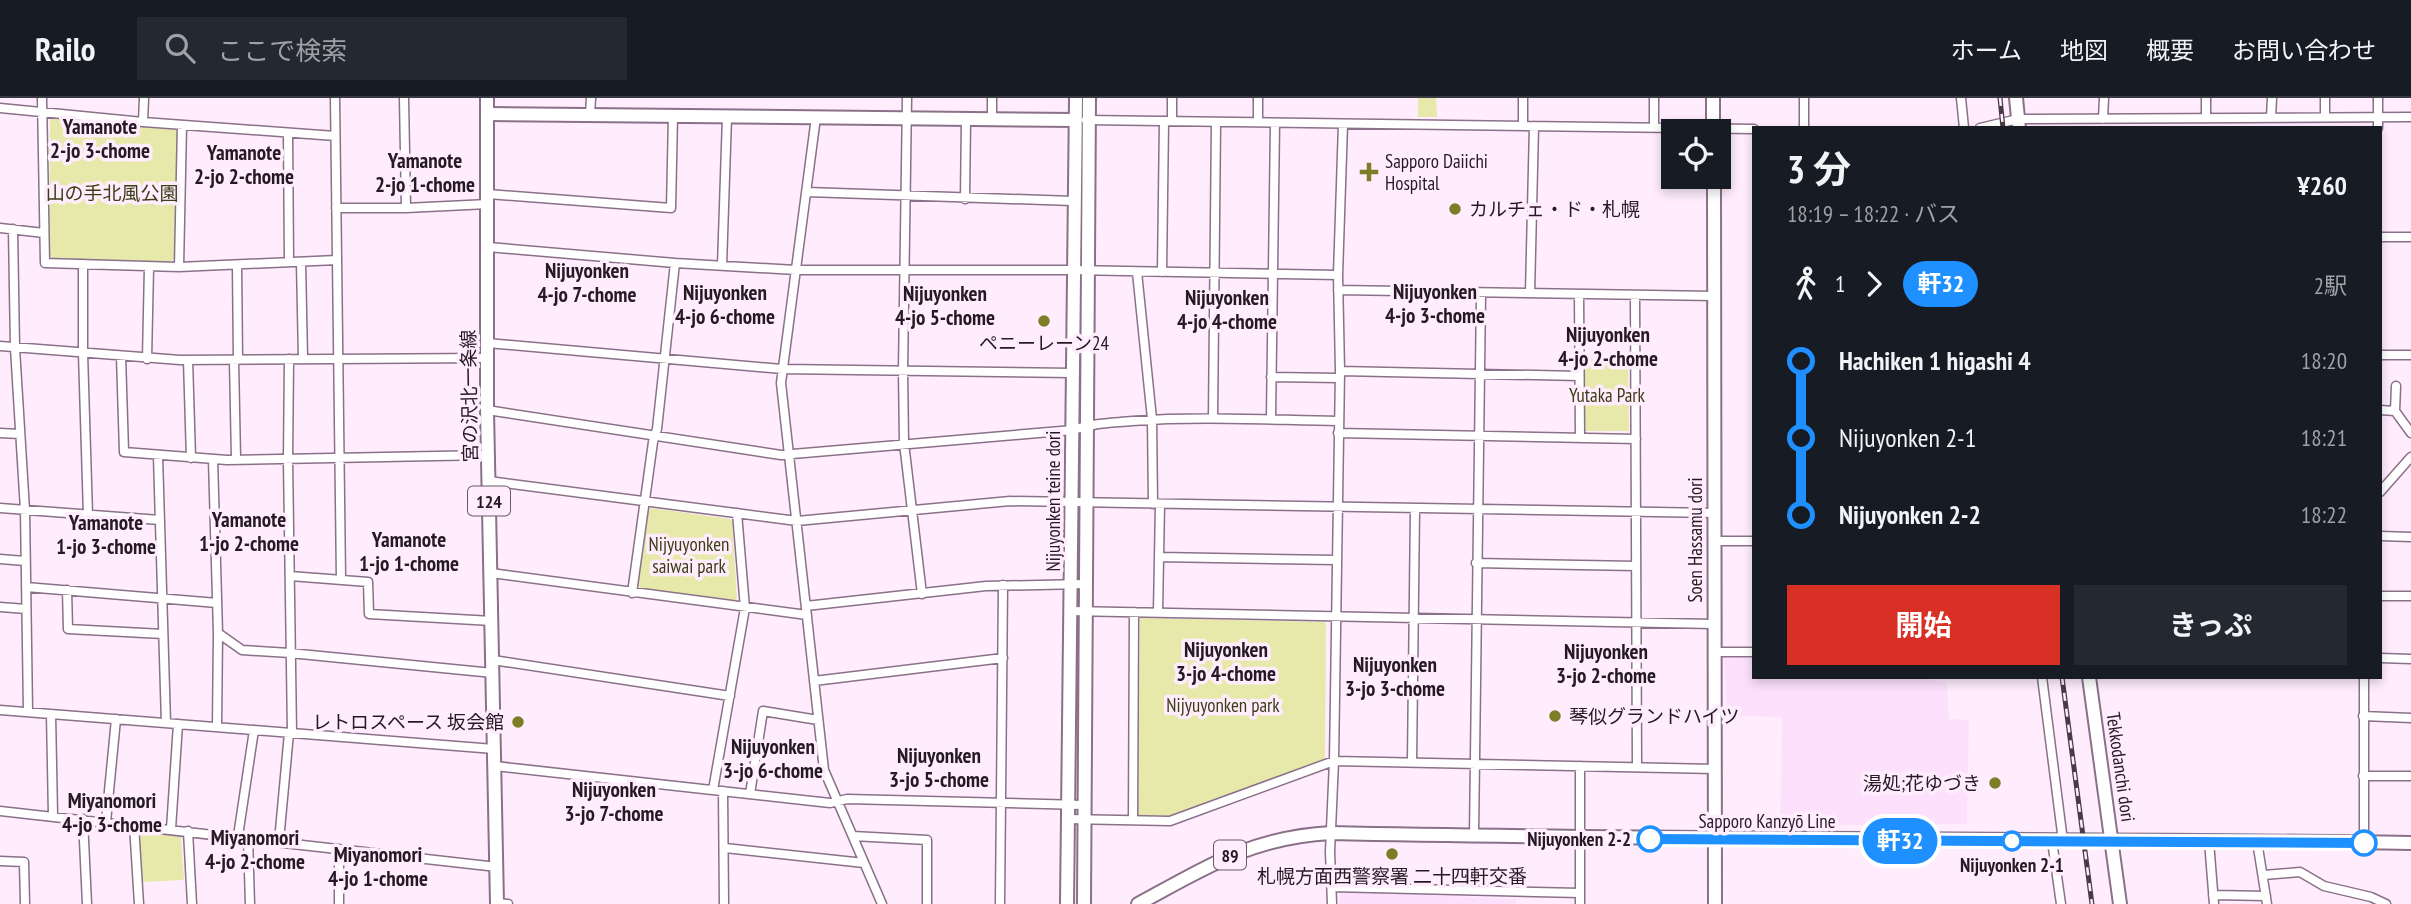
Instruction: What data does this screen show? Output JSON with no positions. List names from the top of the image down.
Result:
{
  "streets": {
    "street": [
      "宮の沢北一条線",
      "124",
      "Nijuyonken teine dori",
      "Soen Hassamu dori",
      "Tekkodanchi dori",
      "Sapporo Kanzyō Line",
      "89"
    ]
  },
  "crossings": [
    ["Soen Hassamu dori", "Sapporo Kanzyō Line"],
    ["Tekkodanchi dori", "Sapporo Kanzyō Line"]
  ],
  "districts": [
    "Yamanote 2-jo 3-chome",
    "Yamanote 2-jo 2-chome",
    "Yamanote 2-jo 1-chome",
    "Nijuyonken 4-jo 7-chome",
    "Nijuyonken 4-jo 3-chome",
    "Nijuyonken 4-jo 6-chome",
    "Nijuyonken 4-jo 5-chome",
    "Nijuyonken 4-jo 4-chome",
    "Nijuyonken 4-jo 2-chome",
    "Yamanote 1-jo 2-chome",
    "Yamanote 1-jo 3-chome",
    "Yamanote 1-jo 1-chome",
    "Nijuyonken 3-jo 4-chome",
    "Nijuyonken 3-jo 2-chome",
    "Nijuyonken 3-jo 3-chome",
    "Nijuyonken 3-jo 6-chome",
    "Nijuyonken 3-jo 5-chome",
    "Nijuyonken 3-jo 7-chome",
    "Miyanomori 4-jo 3-chome",
    "Miyanomori 4-jo 2-chome",
    "Miyanomori 4-jo 1-chome"
  ],
  "parks": [
    "山の手北風公園",
    "Yutaka Park",
    "Nijyuyonken saiwai park",
    "Nijyuyonken park"
  ],
  "places": {
    "health": ["Sapporo Daiichi Hospital"],
    "other": [
      "カルチェ・ド・札幌",
      "ペニーレーン24",
      "琴似グランドハイツ",
      "レトロスペース 坂会館",
      "湯処;花ゆづき",
      "Nijuyonken 2-2",
      "Nijuyonken 2-1",
      "札幌方面西警察署 二十四軒交番"
    ]
  },
  "lines": ["bus line 軒32"],
  "page": {
    "header": "Railo",
    "search": "ここで検索",
    "nav": [
      "ホーム",
      "地図",
      "概要",
      "お問い合わせ"
    ],
    "on_map": "軒32",
    "heading": ["3 分", "18:19 – 18:22 · バス", "¥260"],
    "legs": ["1", "軒32", "2駅"],
    "list": [
      {
        "name": "Hachiken 1 higashi 4",
        "value": "18:20"
      },
      {
        "name": "Nijuyonken 2-1",
        "value": "18:21"
      },
      {
        "name": "Nijuyonken 2-2",
        "value": "18:22"
      }
    ],
    "buttons": ["開始", "きっぷ"]
  }
}
